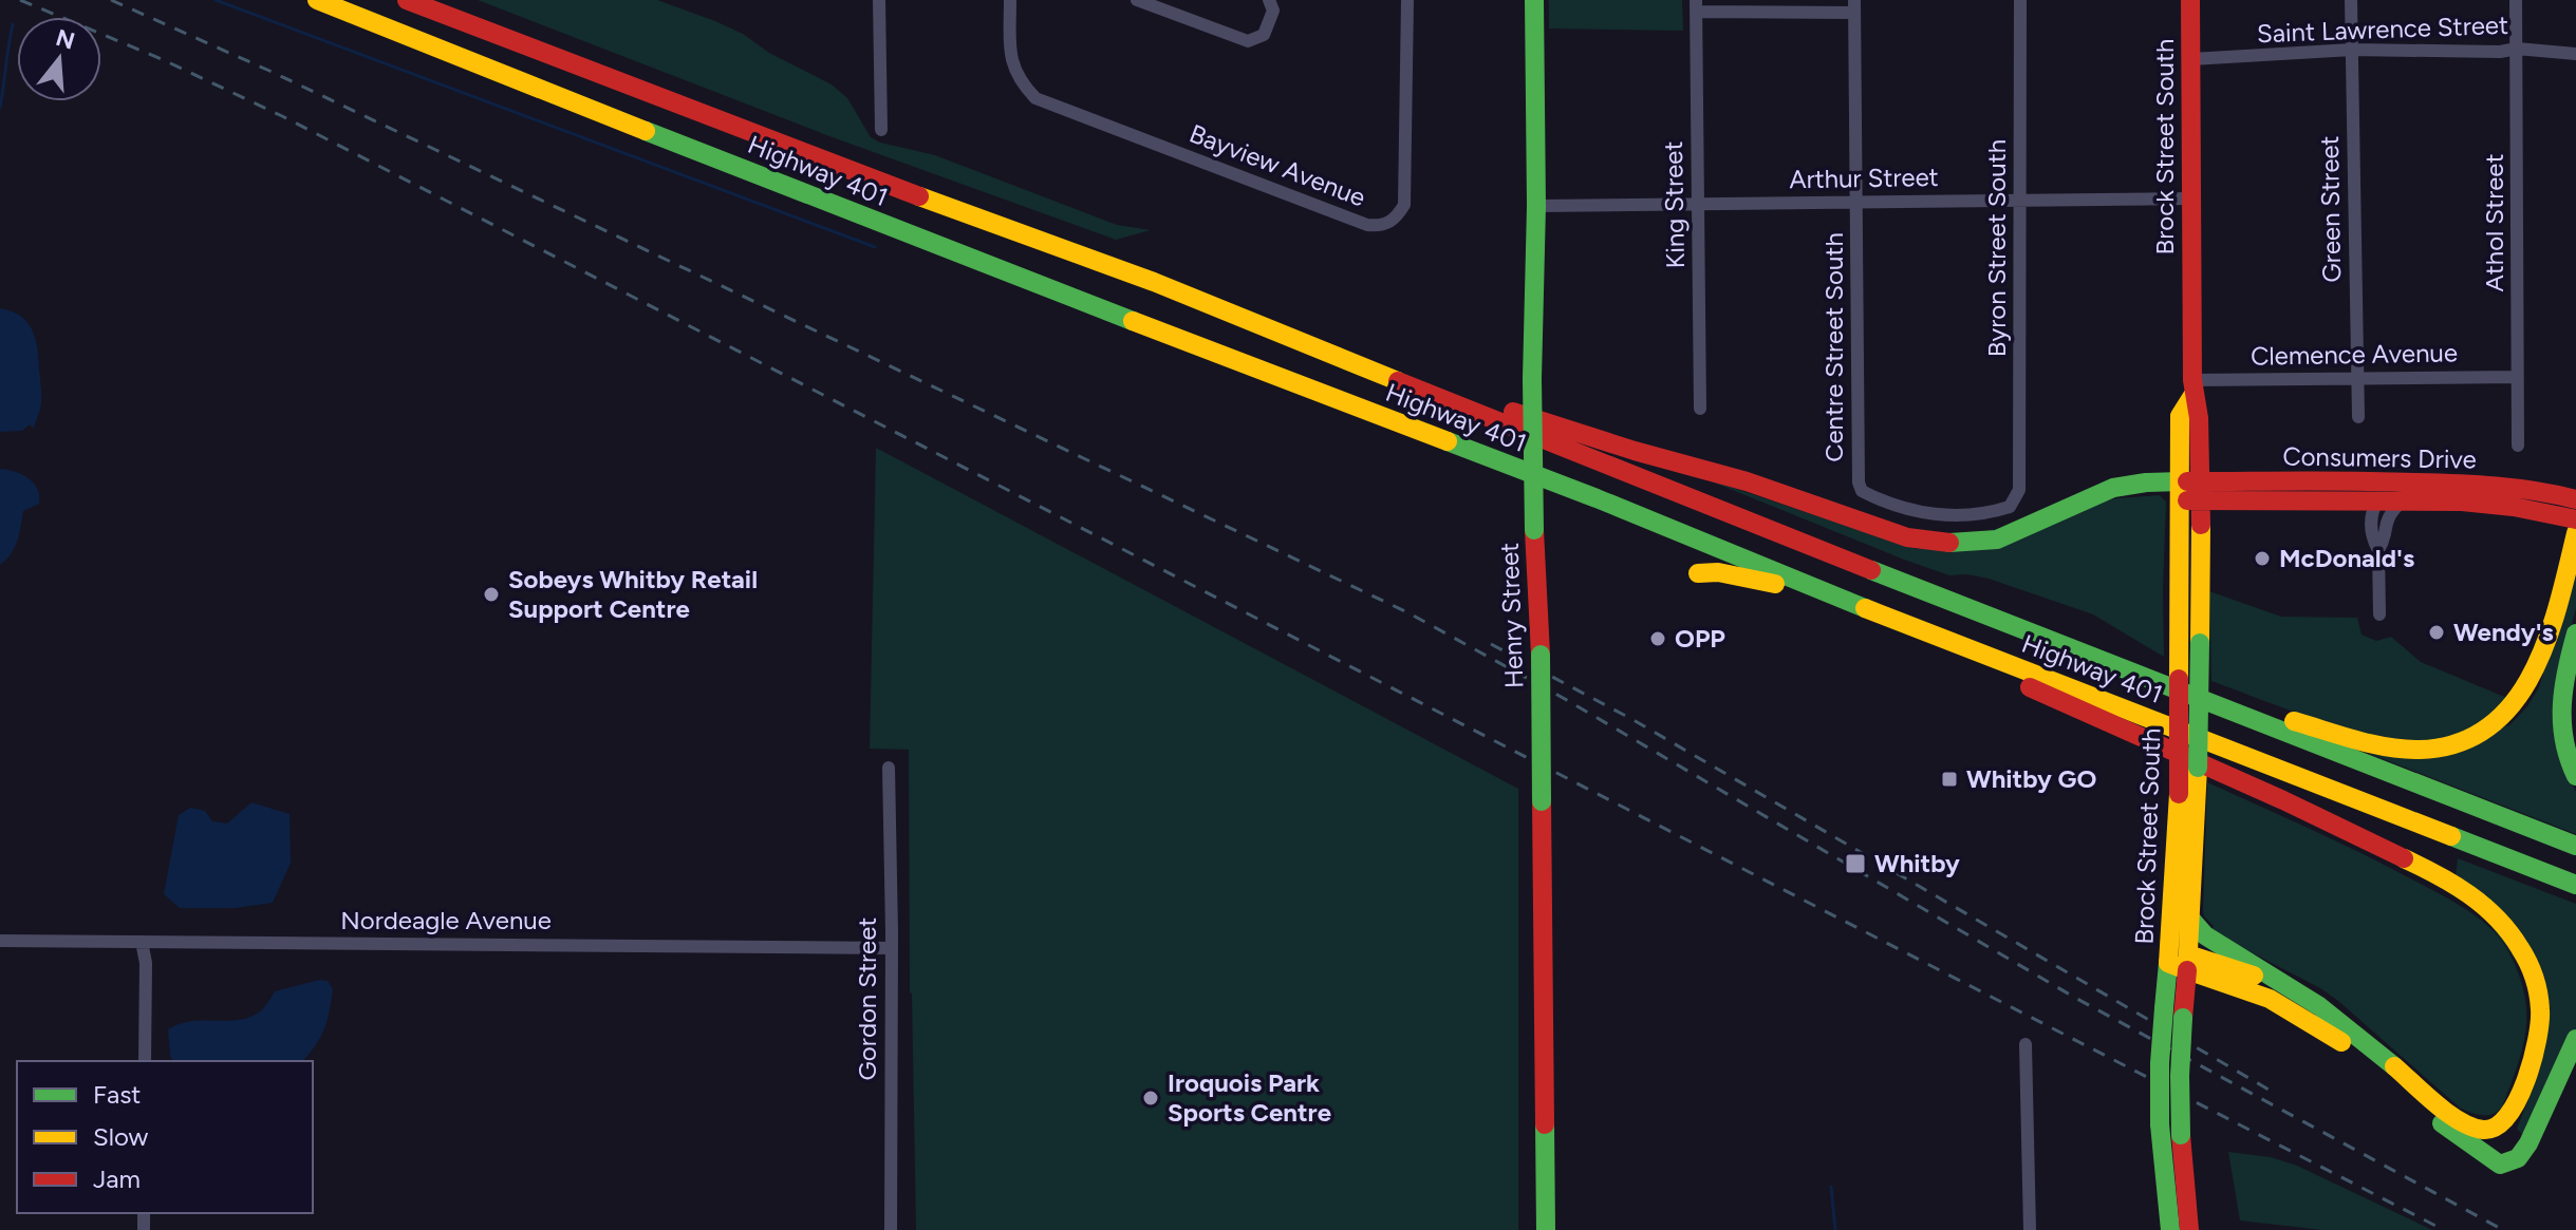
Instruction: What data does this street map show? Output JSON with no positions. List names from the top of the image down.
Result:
{
  "streets": {
    "main road": [
      "Brock Street South",
      "Highway 401",
      "Consumers Drive",
      "Henry Street"
    ],
    "street": [
      "Saint Lawrence Street",
      "Bayview Avenue",
      "Arthur Street",
      "King Street",
      "Green Street",
      "Athol Street",
      "Byron Street South",
      "Centre Street South",
      "Clemence Avenue",
      "Nordeagle Avenue",
      "Gordon Street"
    ]
  },
  "crossings": [
    ["Saint Lawrence Street", "Brock Street South"],
    ["Saint Lawrence Street", "Green Street"],
    ["Saint Lawrence Street", "Athol Street"],
    ["Brock Street South", "Arthur Street"],
    ["Brock Street South", "Clemence Avenue"],
    ["Brock Street South", "Consumers Drive"],
    ["Arthur Street", "King Street"],
    ["Arthur Street", "Byron Street South"],
    ["Arthur Street", "Centre Street South"],
    ["Arthur Street", "Henry Street"],
    ["Green Street", "Clemence Avenue"],
    ["Athol Street", "Clemence Avenue"],
    ["Byron Street South", "Centre Street South"],
    ["Nordeagle Avenue", "Gordon Street"]
  ],
  "places": {
    "other": [
      "McDonald's",
      "Sobeys Whitby Retail Support Centre",
      "Wendy's",
      "OPP",
      "Iroquois Park Sports Centre"
    ],
    "transit": ["Whitby GO", "Whitby"]
  },
  "legend": ["Fast", "Slow", "Jam"],
  "north": "top"
}
